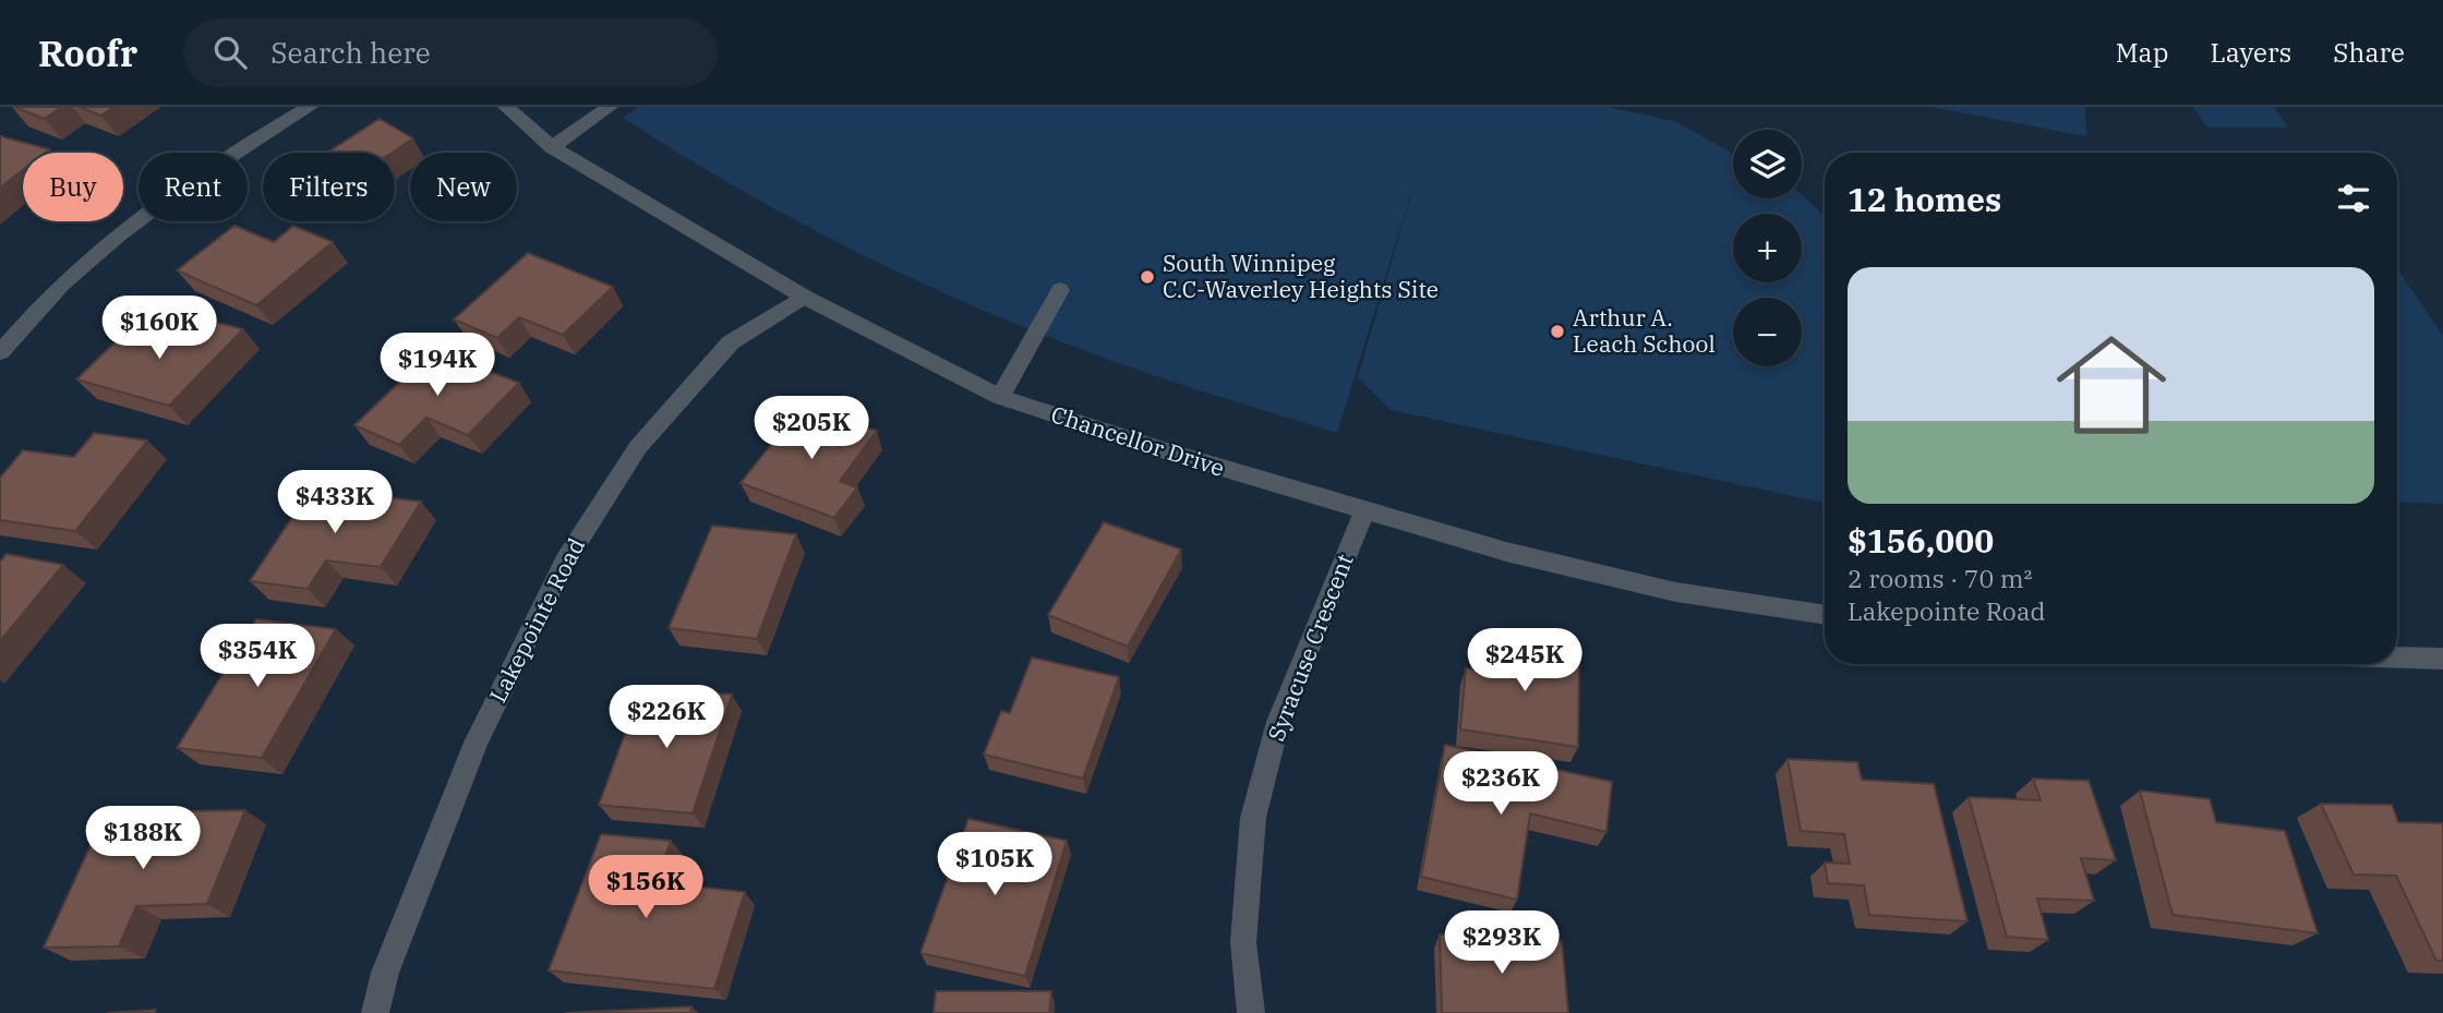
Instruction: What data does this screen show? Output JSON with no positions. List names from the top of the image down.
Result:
{
  "streets": {
    "street": ["Chancellor Drive", "Lakepointe Road", "Syracuse Crescent"]
  },
  "crossings": [
    ["Chancellor Drive", "Lakepointe Road"],
    ["Chancellor Drive", "Syracuse Crescent"]
  ],
  "places": ["South Winnipeg C.C-Waverley Heights Site", "Arthur A. Leach School"],
  "page": {
    "header": "Roofr",
    "search": "Search here",
    "nav": ["Map", "Layers", "Share"],
    "map_buttons": ["+", "−"],
    "chip": [
      "Buy",
      "Rent",
      "Filters",
      "New"
    ],
    "heading": "12 homes",
    "list": [
      {
        "name": "$156,000",
        "note": "2 rooms · 70 m² · Lakepointe Road"
      }
    ],
    "price": [
      "$160K",
      "$194K",
      "$205K",
      "$433K",
      "$354K",
      "$245K",
      "$226K",
      "$236K",
      "$188K",
      "$105K",
      "$156K",
      "$293K"
    ]
  }
}
